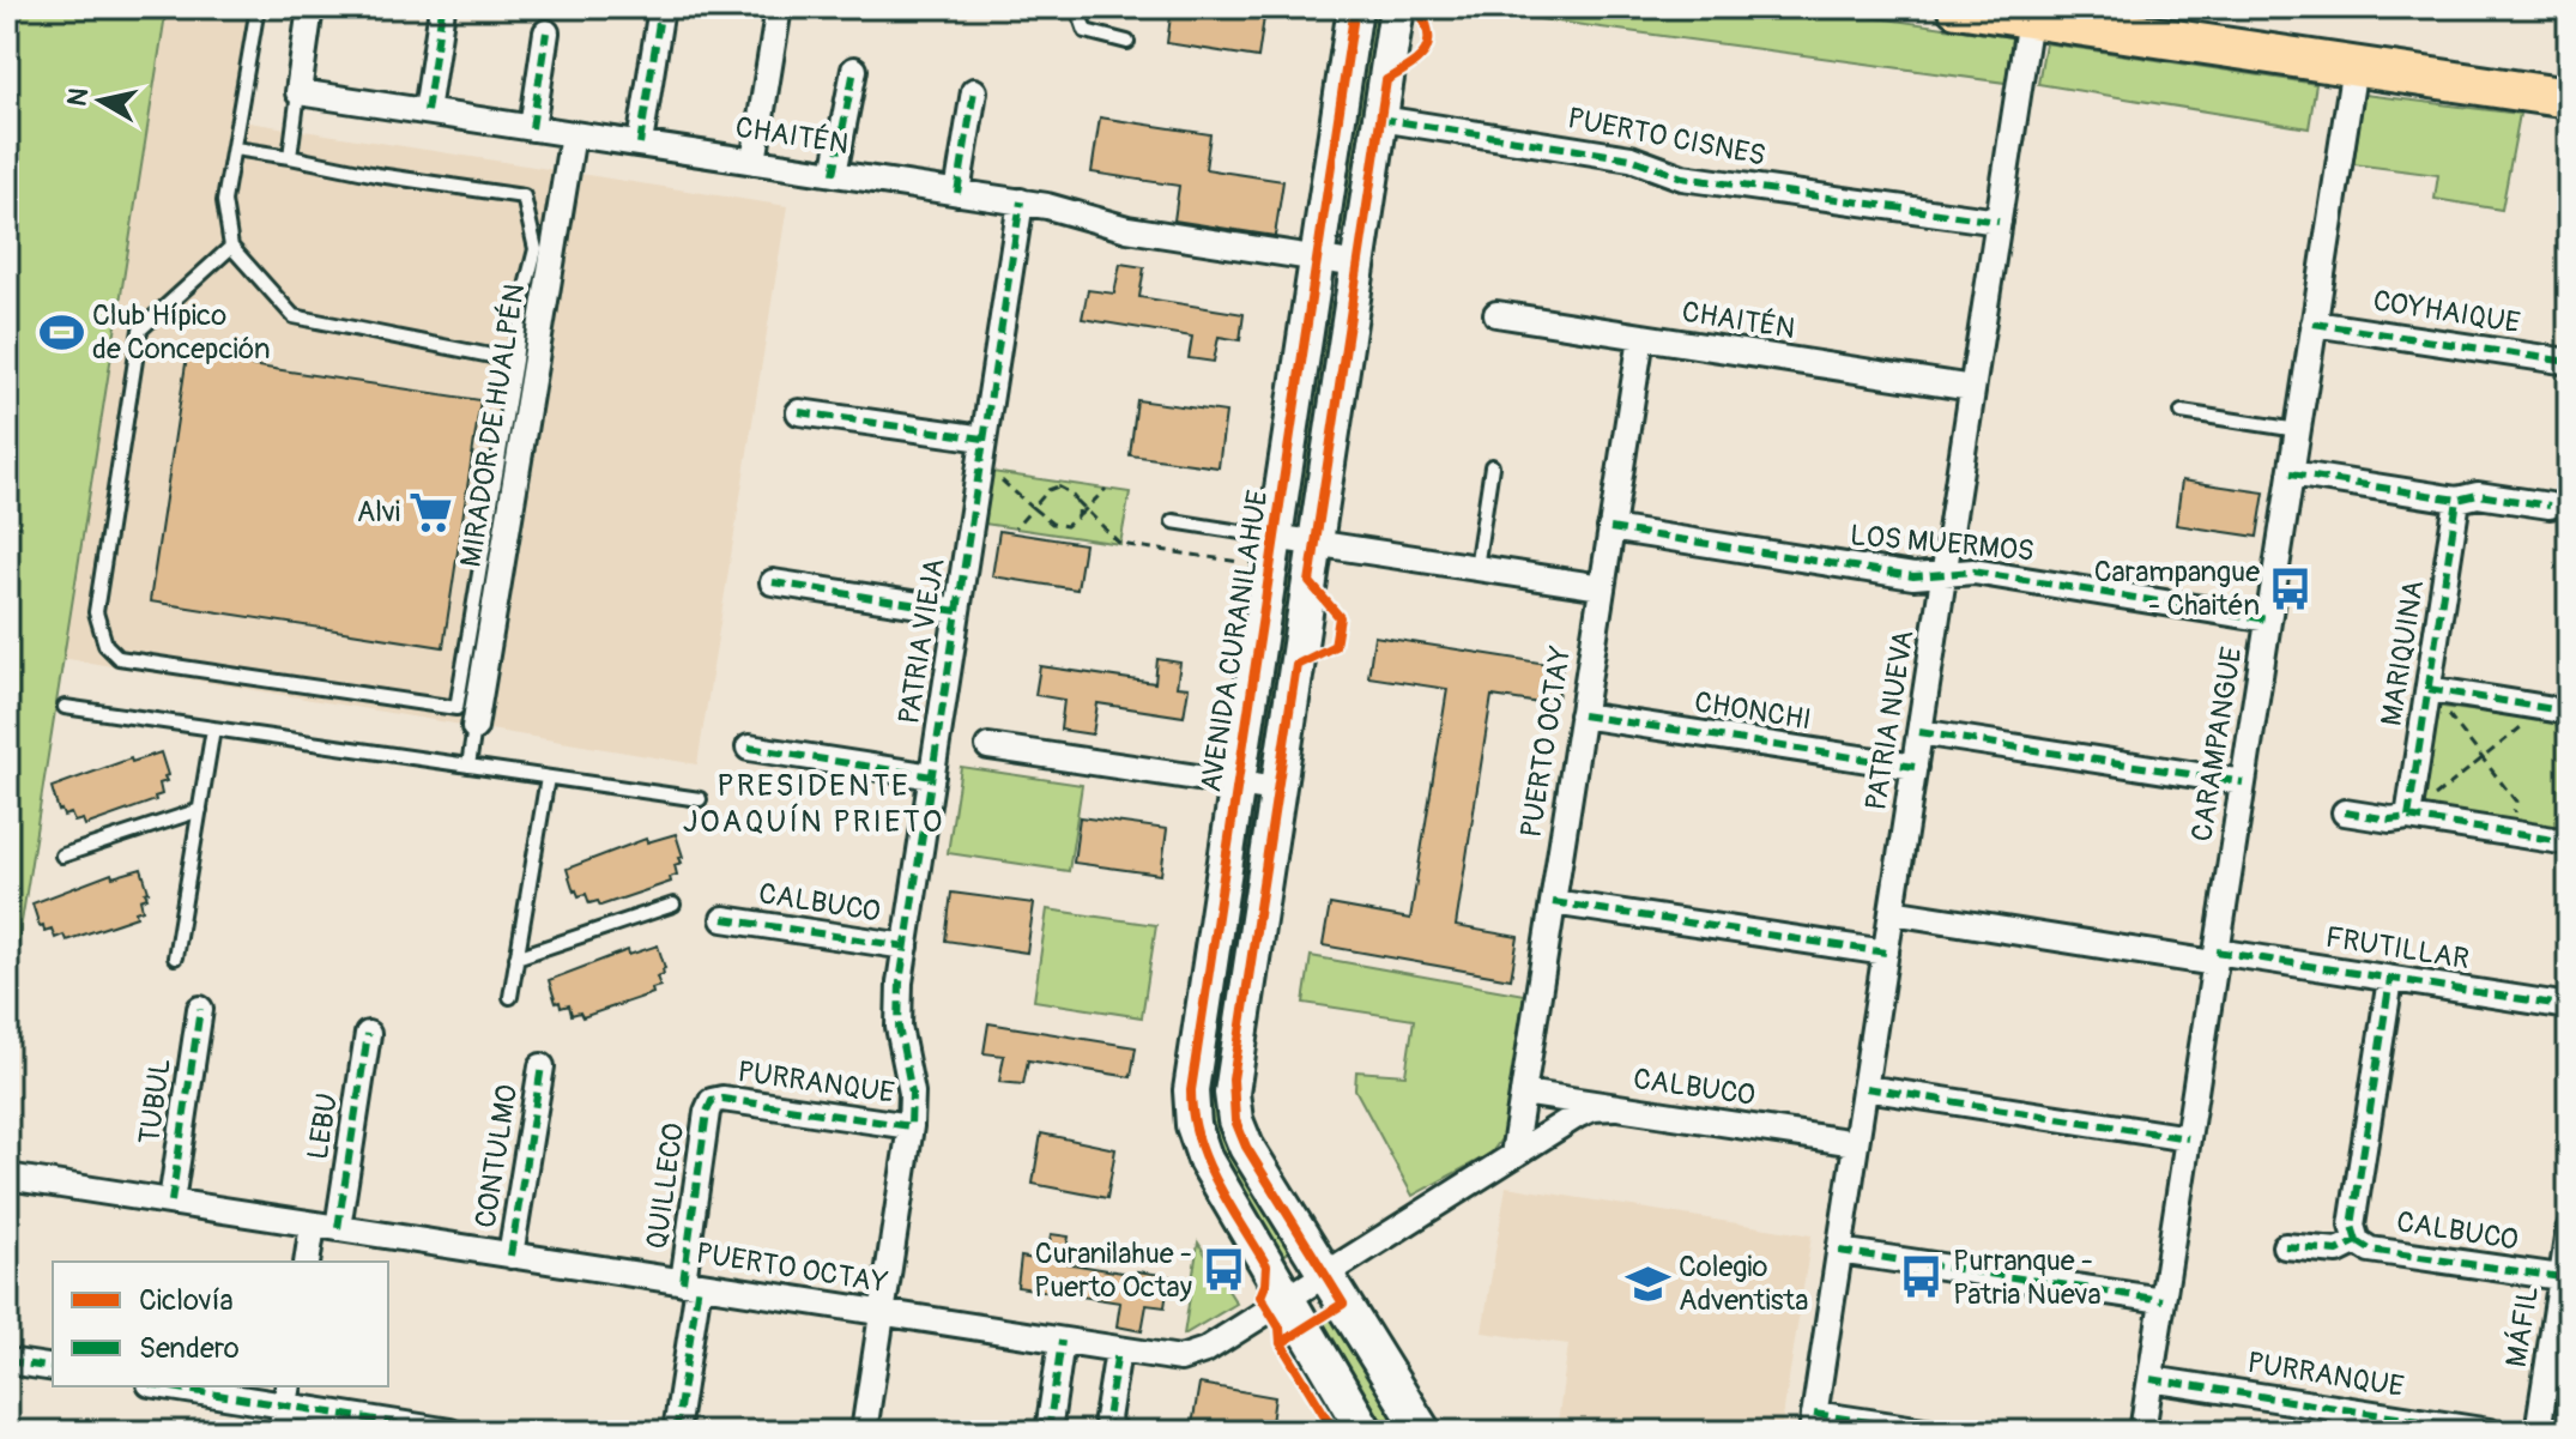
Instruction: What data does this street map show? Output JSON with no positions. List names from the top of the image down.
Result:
{
  "streets": {
    "main road": ["AVENIDA CURANILAHUE"],
    "street": [
      "CHAITÉN",
      "PUERTO CISNES",
      "COYHAIQUE",
      "MIRADOR DE HUALPÉN",
      "LOS MUERMOS",
      "PATRIA VIEJA",
      "MARIQUINA",
      "CHONCHI",
      "PATRIA NUEVA",
      "PUERTO OCTAY",
      "CARAMPANGUE",
      "CALBUCO",
      "FRUTILLAR",
      "PURRANQUE",
      "TUBUL",
      "LEBU",
      "CONTULMO",
      "QUILLECO",
      "MÁFIL"
    ]
  },
  "crossings": [
    ["CHAITÉN", "MIRADOR DE HUALPÉN"],
    ["CHAITÉN", "PATRIA VIEJA"],
    ["CHAITÉN", "AVENIDA CURANILAHUE"],
    ["CHAITÉN", "PATRIA NUEVA"],
    ["CHAITÉN", "PUERTO OCTAY"],
    ["PUERTO CISNES", "PATRIA NUEVA"],
    ["COYHAIQUE", "CARAMPANGUE"],
    ["LOS MUERMOS", "PATRIA NUEVA"],
    ["LOS MUERMOS", "PUERTO OCTAY"],
    ["LOS MUERMOS", "CARAMPANGUE"],
    ["PATRIA VIEJA", "PUERTO OCTAY"],
    ["PATRIA VIEJA", "CALBUCO"],
    ["PATRIA VIEJA", "PURRANQUE"],
    ["AVENIDA CURANILAHUE", "PUERTO OCTAY"],
    ["CHONCHI", "PATRIA NUEVA"],
    ["CHONCHI", "PUERTO OCTAY"],
    ["PATRIA NUEVA", "CALBUCO"],
    ["PATRIA NUEVA", "FRUTILLAR"],
    ["PUERTO OCTAY", "CALBUCO"],
    ["PUERTO OCTAY", "TUBUL"],
    ["PUERTO OCTAY", "LEBU"],
    ["PUERTO OCTAY", "CONTULMO"],
    ["PUERTO OCTAY", "QUILLECO"],
    ["CARAMPANGUE", "FRUTILLAR"],
    ["CARAMPANGUE", "PURRANQUE"],
    ["CALBUCO", "MÁFIL"],
    ["PURRANQUE", "QUILLECO"]
  ],
  "districts": ["PRESIDENTE JOAQUÍN PRIETO"],
  "places": {
    "sports": ["Club Hípico de Concepción"],
    "supermarket": ["Alvi"],
    "bus stop": ["Carampangue - Chaitén", "Curanilahue - Puerto Octay", "Purranque - Patria Nueva"],
    "school or university": ["Colegio Adventista"]
  },
  "legend": ["Ciclovía", "Sendero"],
  "north": "left"
}
